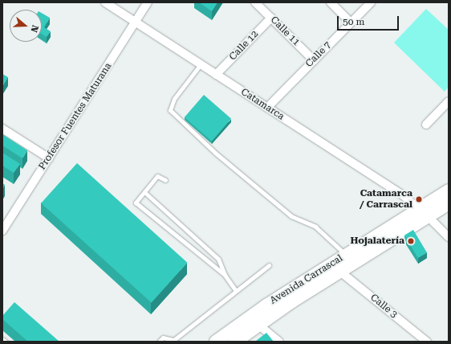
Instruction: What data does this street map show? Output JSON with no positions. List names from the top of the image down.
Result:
{
  "streets": {
    "main road": ["Avenida Carrascal"],
    "street": [
      "Calle 11",
      "Calle 12",
      "Calle 7",
      "Catamarca",
      "Profesor Fuentes Maturana",
      "Calle 3"
    ]
  },
  "crossings": [
    ["Calle 11", "Calle 12"],
    ["Calle 11", "Calle 7"],
    ["Calle 12", "Catamarca"],
    ["Calle 7", "Catamarca"],
    ["Catamarca", "Profesor Fuentes Maturana"],
    ["Catamarca", "Avenida Carrascal"],
    ["Avenida Carrascal", "Calle 3"]
  ],
  "places": ["Catamarca / Carrascal", "Hojalatería"],
  "scale_bar": "50 m",
  "north": "right"
}
